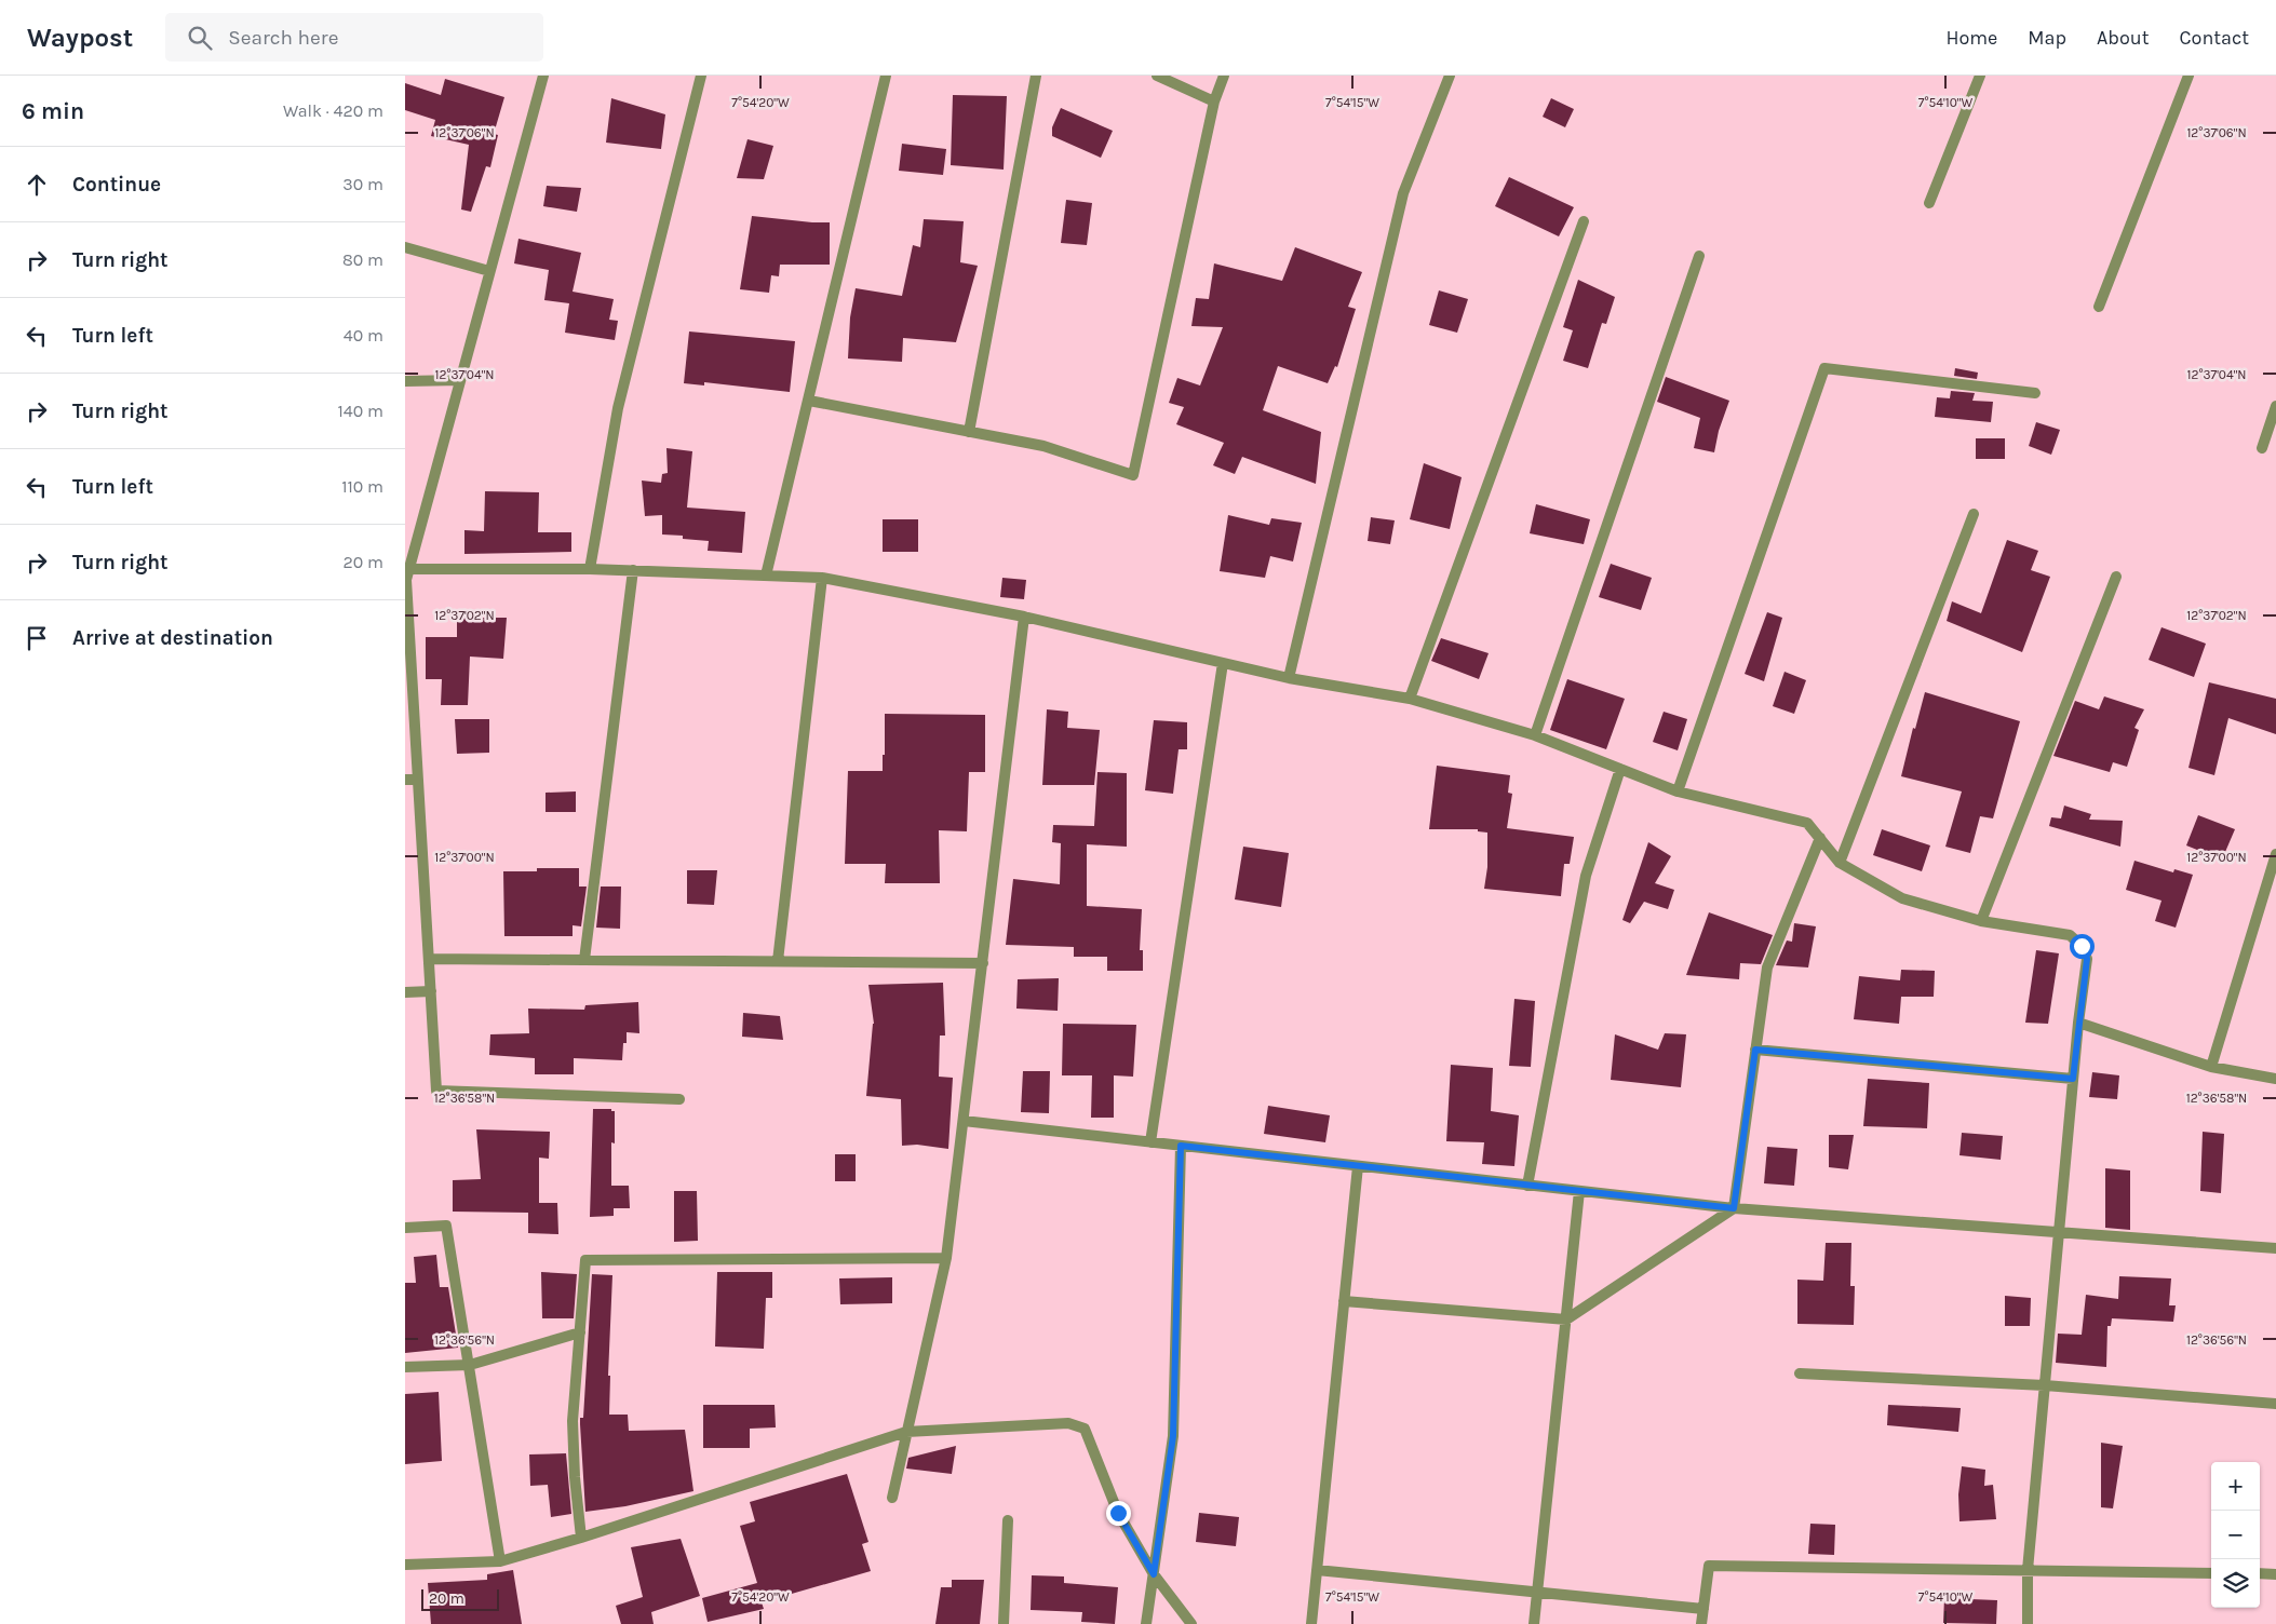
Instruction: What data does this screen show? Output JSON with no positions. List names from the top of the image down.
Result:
{
  "scale_bar": "20 m",
  "page": {
    "header": "Waypost",
    "search": "Search here",
    "nav": [
      "Home",
      "Map",
      "About",
      "Contact"
    ],
    "heading": ["6 min", "Walk · 420 m"],
    "list": [
      ["Continue", "30 m"],
      ["Turn right", "80 m"],
      ["Turn left", "40 m"],
      ["Turn right", "140 m"],
      ["Turn left", "110 m"],
      ["Turn right", "20 m"],
      "Arrive at destination"
    ],
    "map_buttons": ["+", "−"],
    "scale": "20 m"
  },
  "coordinates": [
    "7°54'20\"W",
    "7°54'15\"W",
    "7°54'10\"W",
    "12°37'06\"N",
    "12°37'04\"N",
    "12°37'02\"N",
    "12°37'00\"N",
    "12°36'58\"N",
    "12°36'56\"N"
  ]
}
